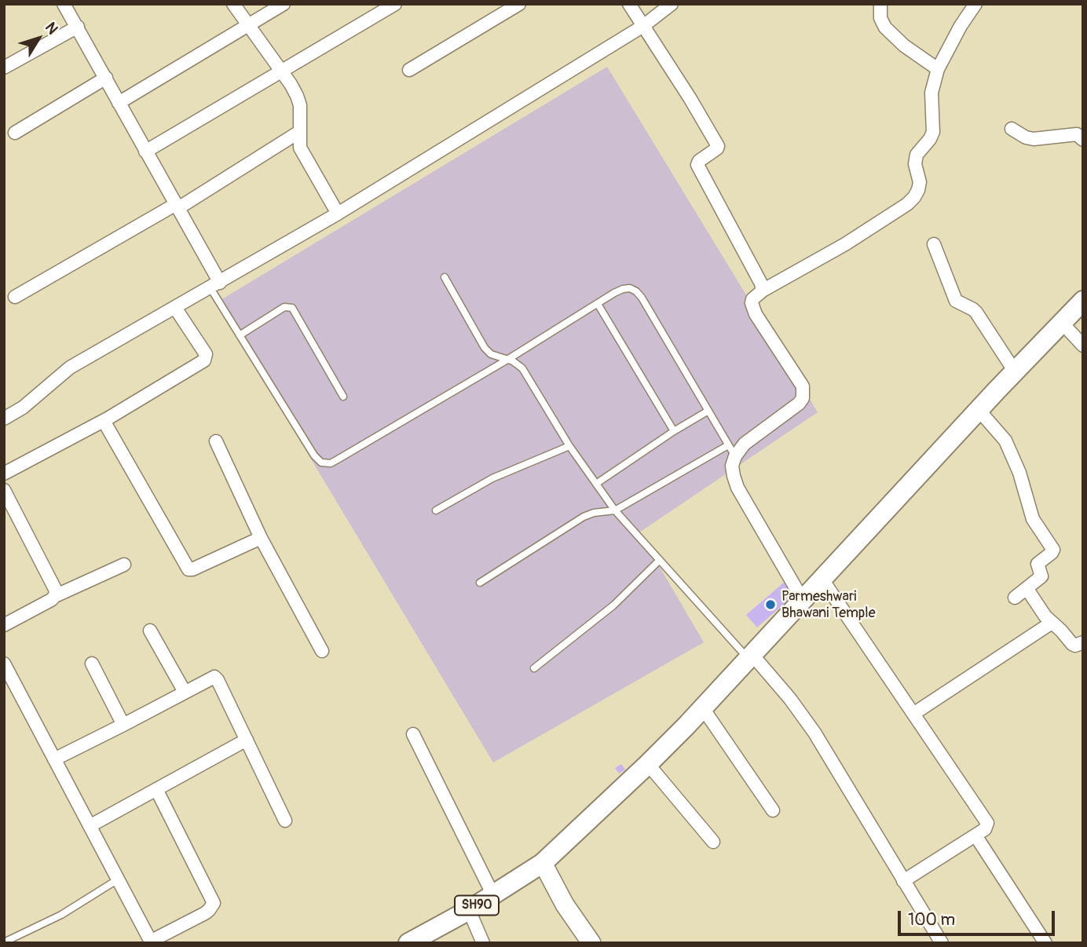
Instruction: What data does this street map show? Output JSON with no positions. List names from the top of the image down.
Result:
{
  "streets": {
    "main road": ["SH90"]
  },
  "places": ["Parmeshwari Bhawani Temple"],
  "scale_bar": "100 m",
  "north": "top right"
}
